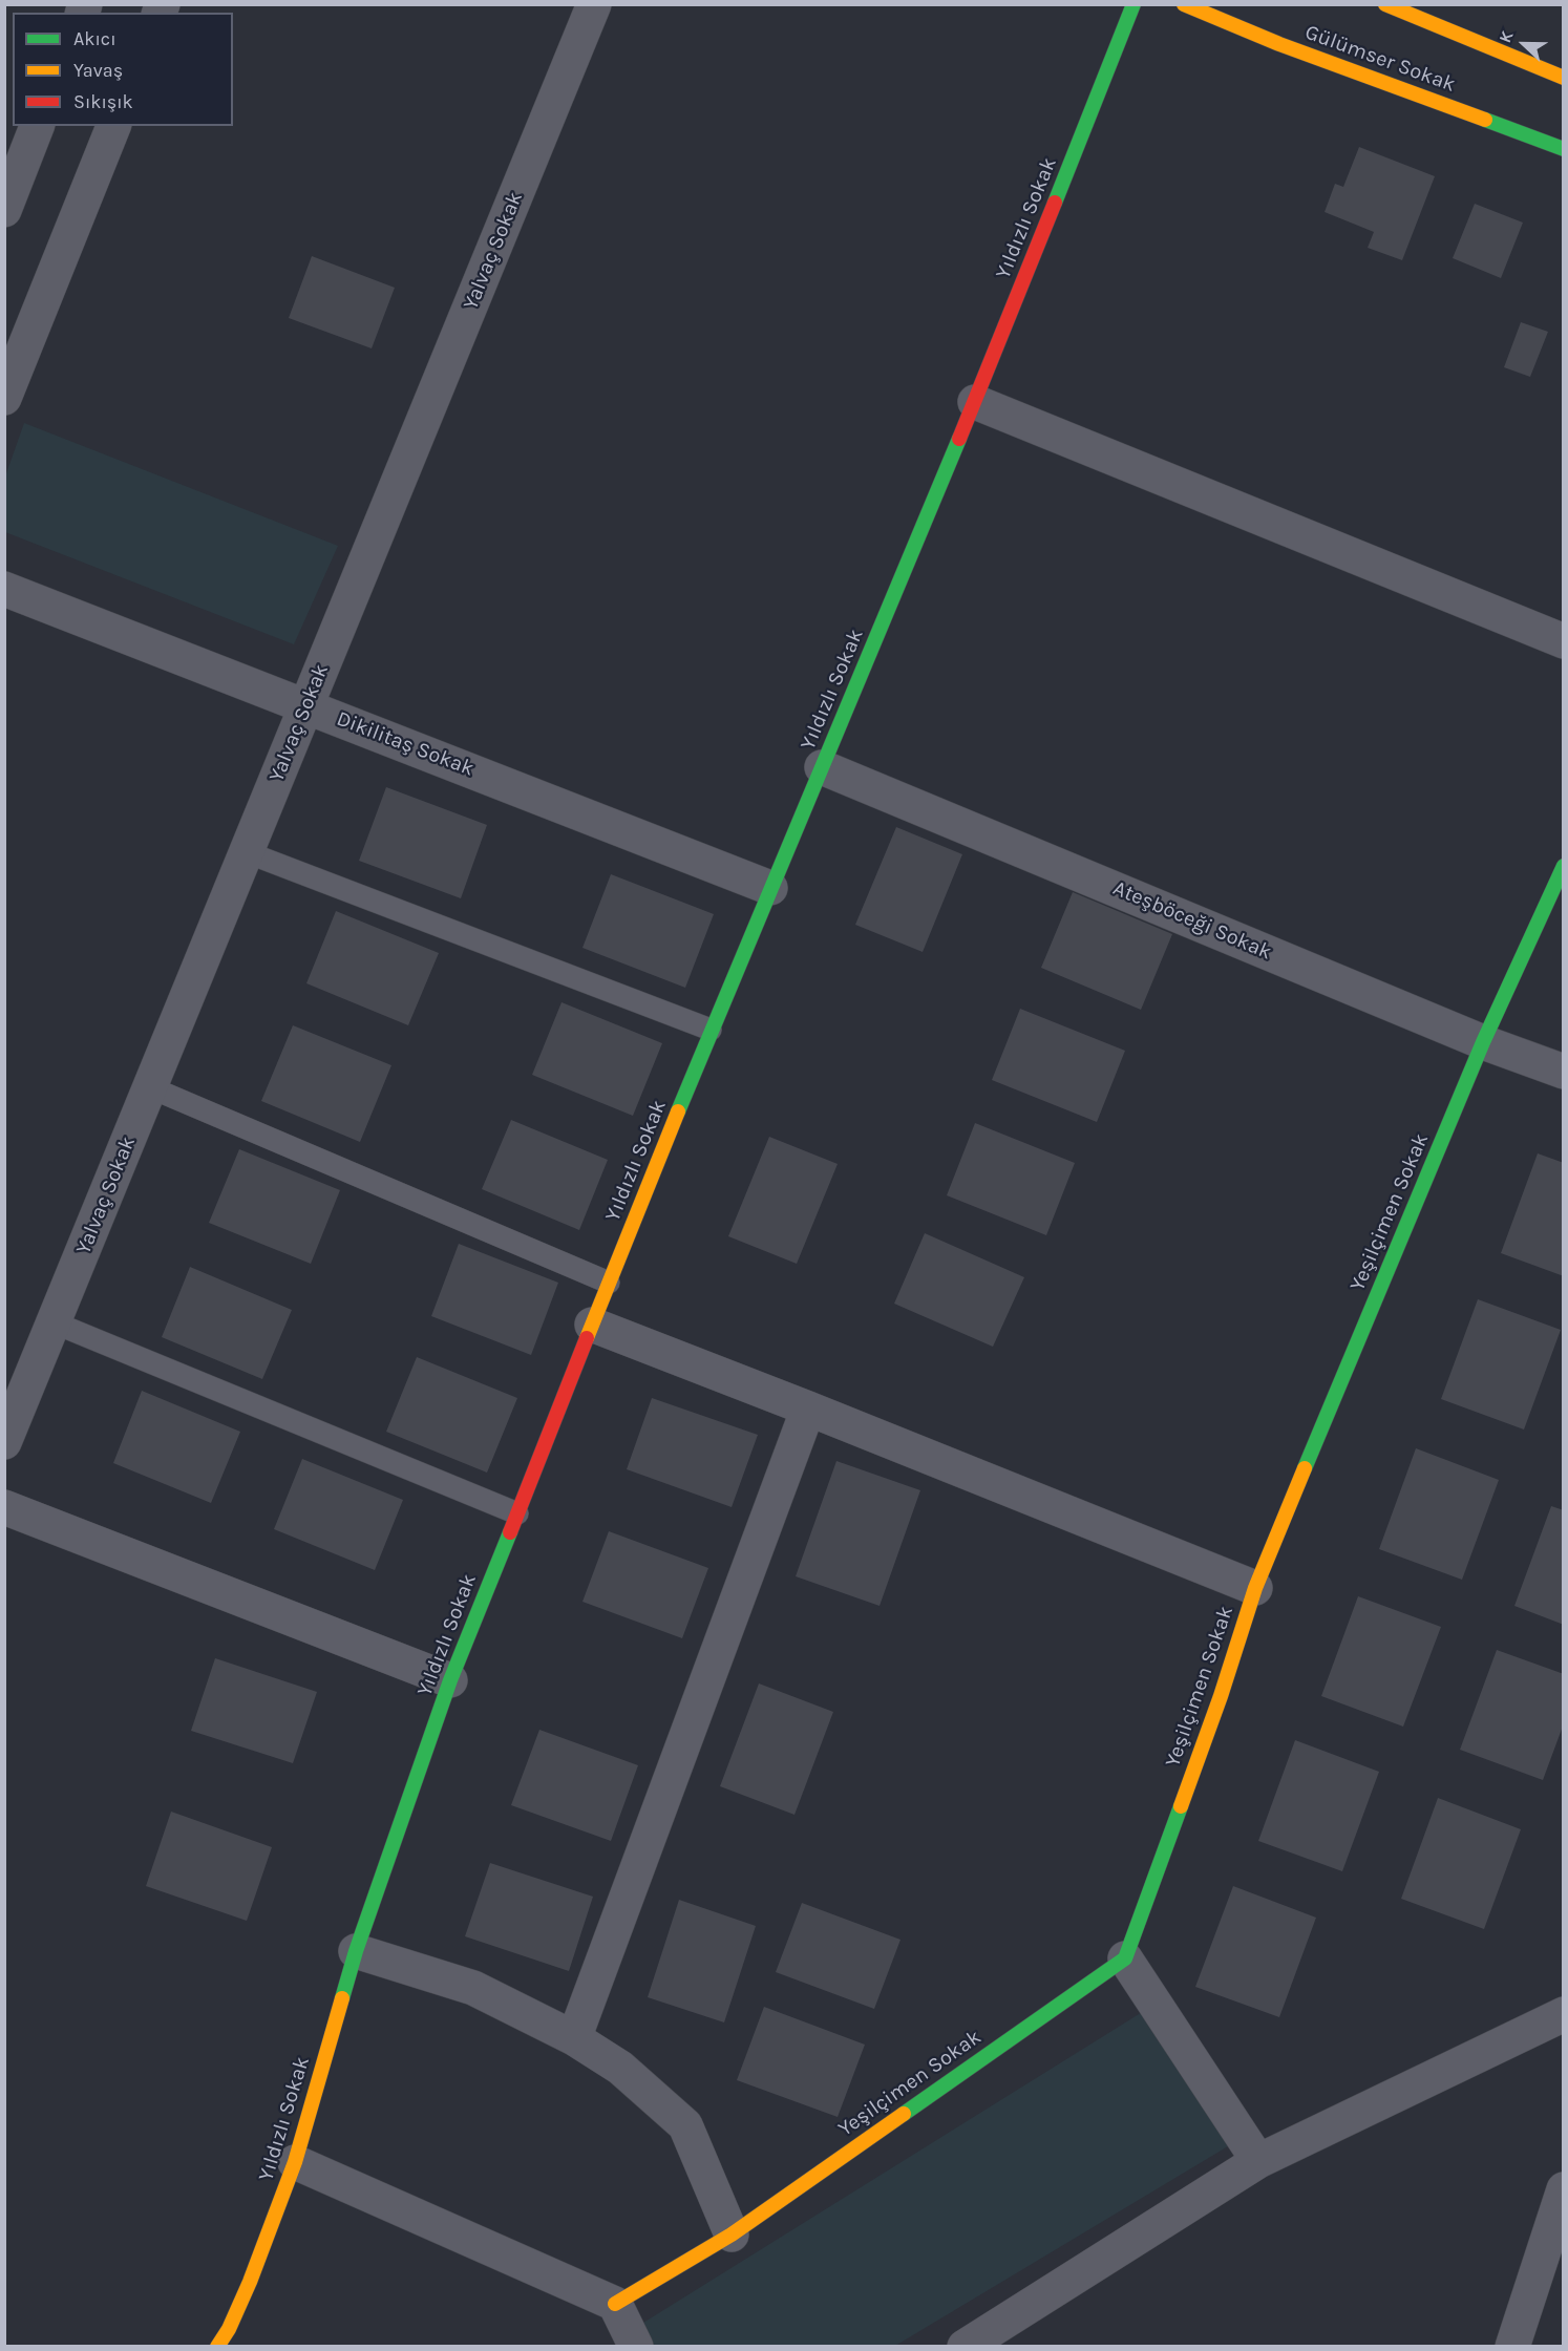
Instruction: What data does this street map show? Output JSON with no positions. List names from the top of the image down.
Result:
{
  "streets": {
    "street": [
      "Gülümser Sokak",
      "Yıldızlı Sokak",
      "Yalvaç Sokak",
      "Dikilitaş Sokak",
      "Ateşböceği Sokak",
      "Yeşilçimen Sokak"
    ]
  },
  "crossings": [
    ["Yıldızlı Sokak", "Dikilitaş Sokak"],
    ["Yıldızlı Sokak", "Ateşböceği Sokak"],
    ["Yalvaç Sokak", "Dikilitaş Sokak"],
    ["Ateşböceği Sokak", "Yeşilçimen Sokak"]
  ],
  "legend": ["Akıcı", "Yavaş", "Sıkışık"],
  "north": "left"
}
